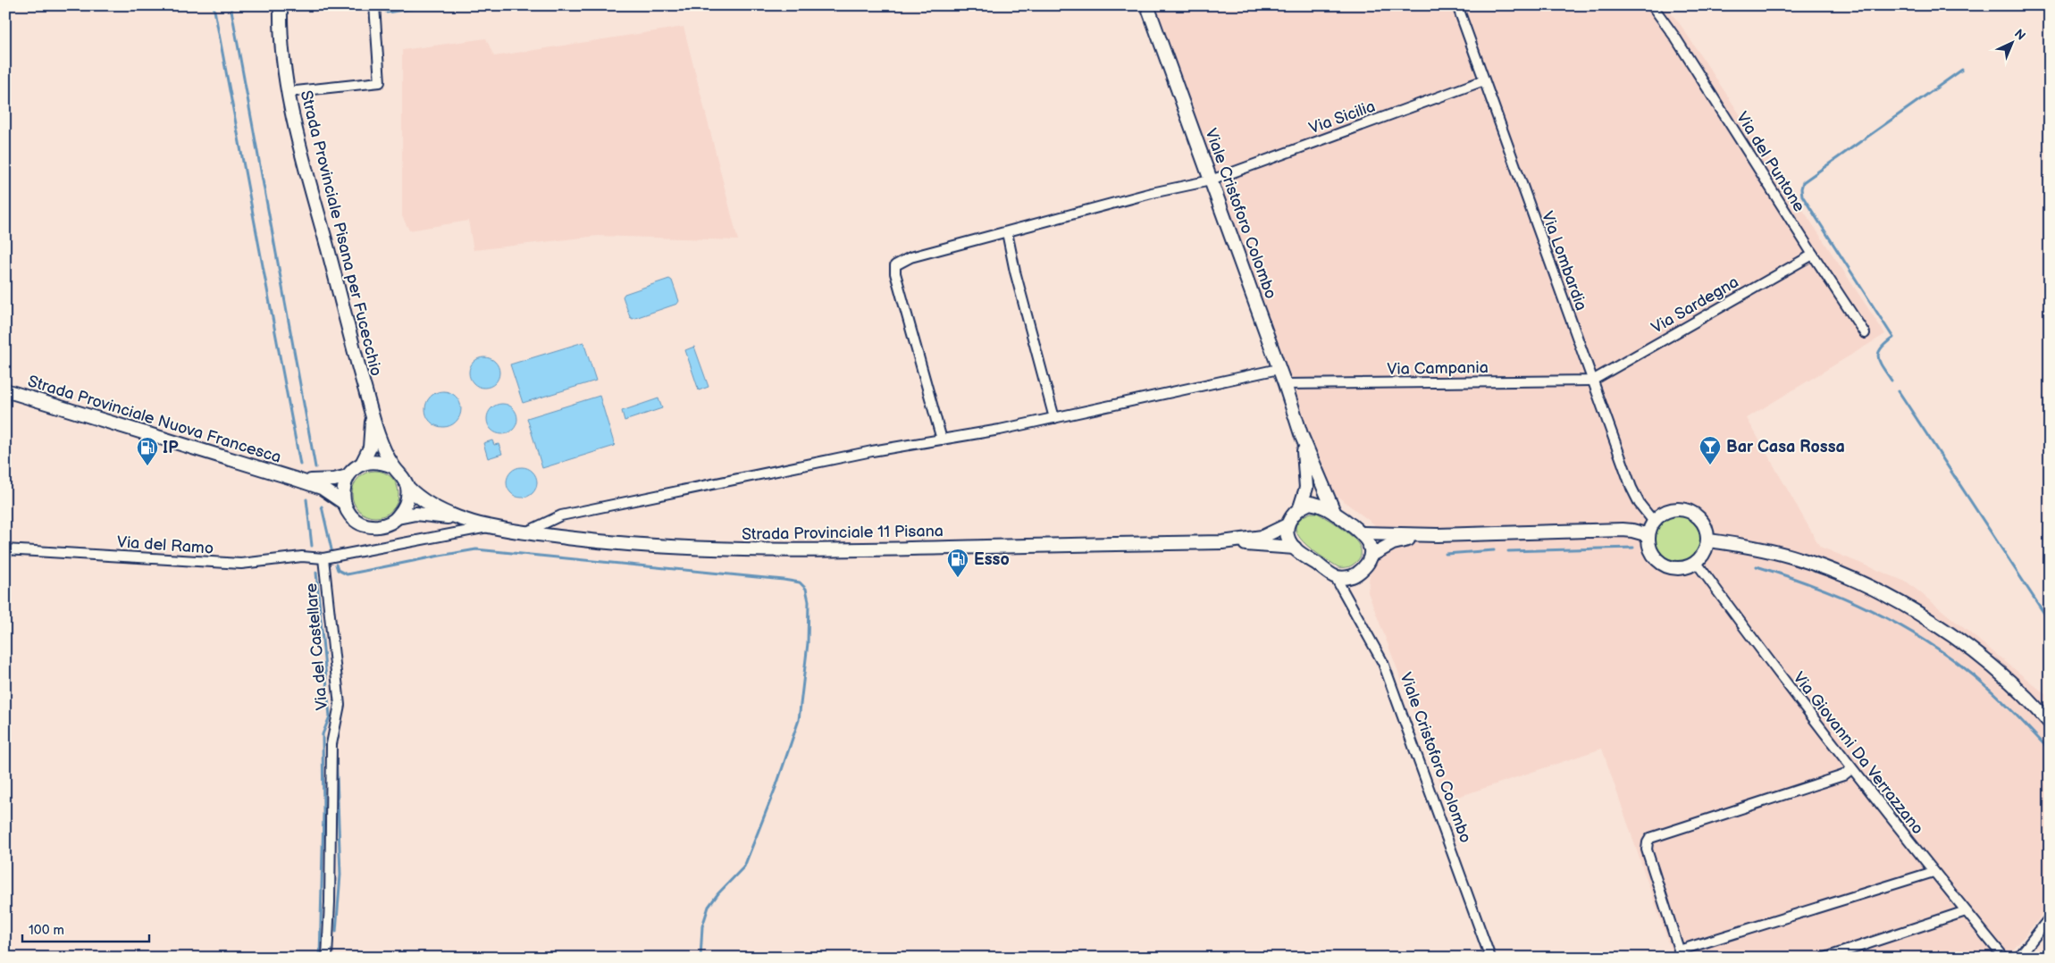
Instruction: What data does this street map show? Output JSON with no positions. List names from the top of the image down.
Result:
{
  "streets": {
    "main road": [
      "Viale Cristoforo Colombo",
      "Strada Provinciale Pisana per Fucecchio",
      "Strada Provinciale Nuova Francesca",
      "Strada Provinciale 11 Pisana"
    ],
    "street": [
      "Via Sicilia",
      "Via del Puntone",
      "Via Lombardia",
      "Via Sardegna",
      "Via Campania",
      "Via del Ramo",
      "Via del Castellare",
      "Via Giovanni Da Verrazzano"
    ]
  },
  "crossings": [
    ["Via Sicilia", "Viale Cristoforo Colombo"],
    ["Via Sicilia", "Via Lombardia"],
    ["Via del Puntone", "Via Sardegna"],
    ["Viale Cristoforo Colombo", "Via Campania"],
    ["Viale Cristoforo Colombo", "Strada Provinciale 11 Pisana"],
    ["Strada Provinciale Pisana per Fucecchio", "Strada Provinciale Nuova Francesca"],
    ["Strada Provinciale Pisana per Fucecchio", "Strada Provinciale 11 Pisana"],
    ["Via Lombardia", "Via Sardegna"],
    ["Via Lombardia", "Via Campania"],
    ["Via Lombardia", "Via Giovanni Da Verrazzano"],
    ["Via Sardegna", "Via Campania"],
    ["Strada Provinciale Nuova Francesca", "Strada Provinciale 11 Pisana"],
    ["Via del Ramo", "Via del Castellare"]
  ],
  "places": {
    "bar": ["Bar Casa Rossa"],
    "fuel station": ["IP", "Esso"]
  },
  "scale_bar": "100 m",
  "north": "top right"
}
